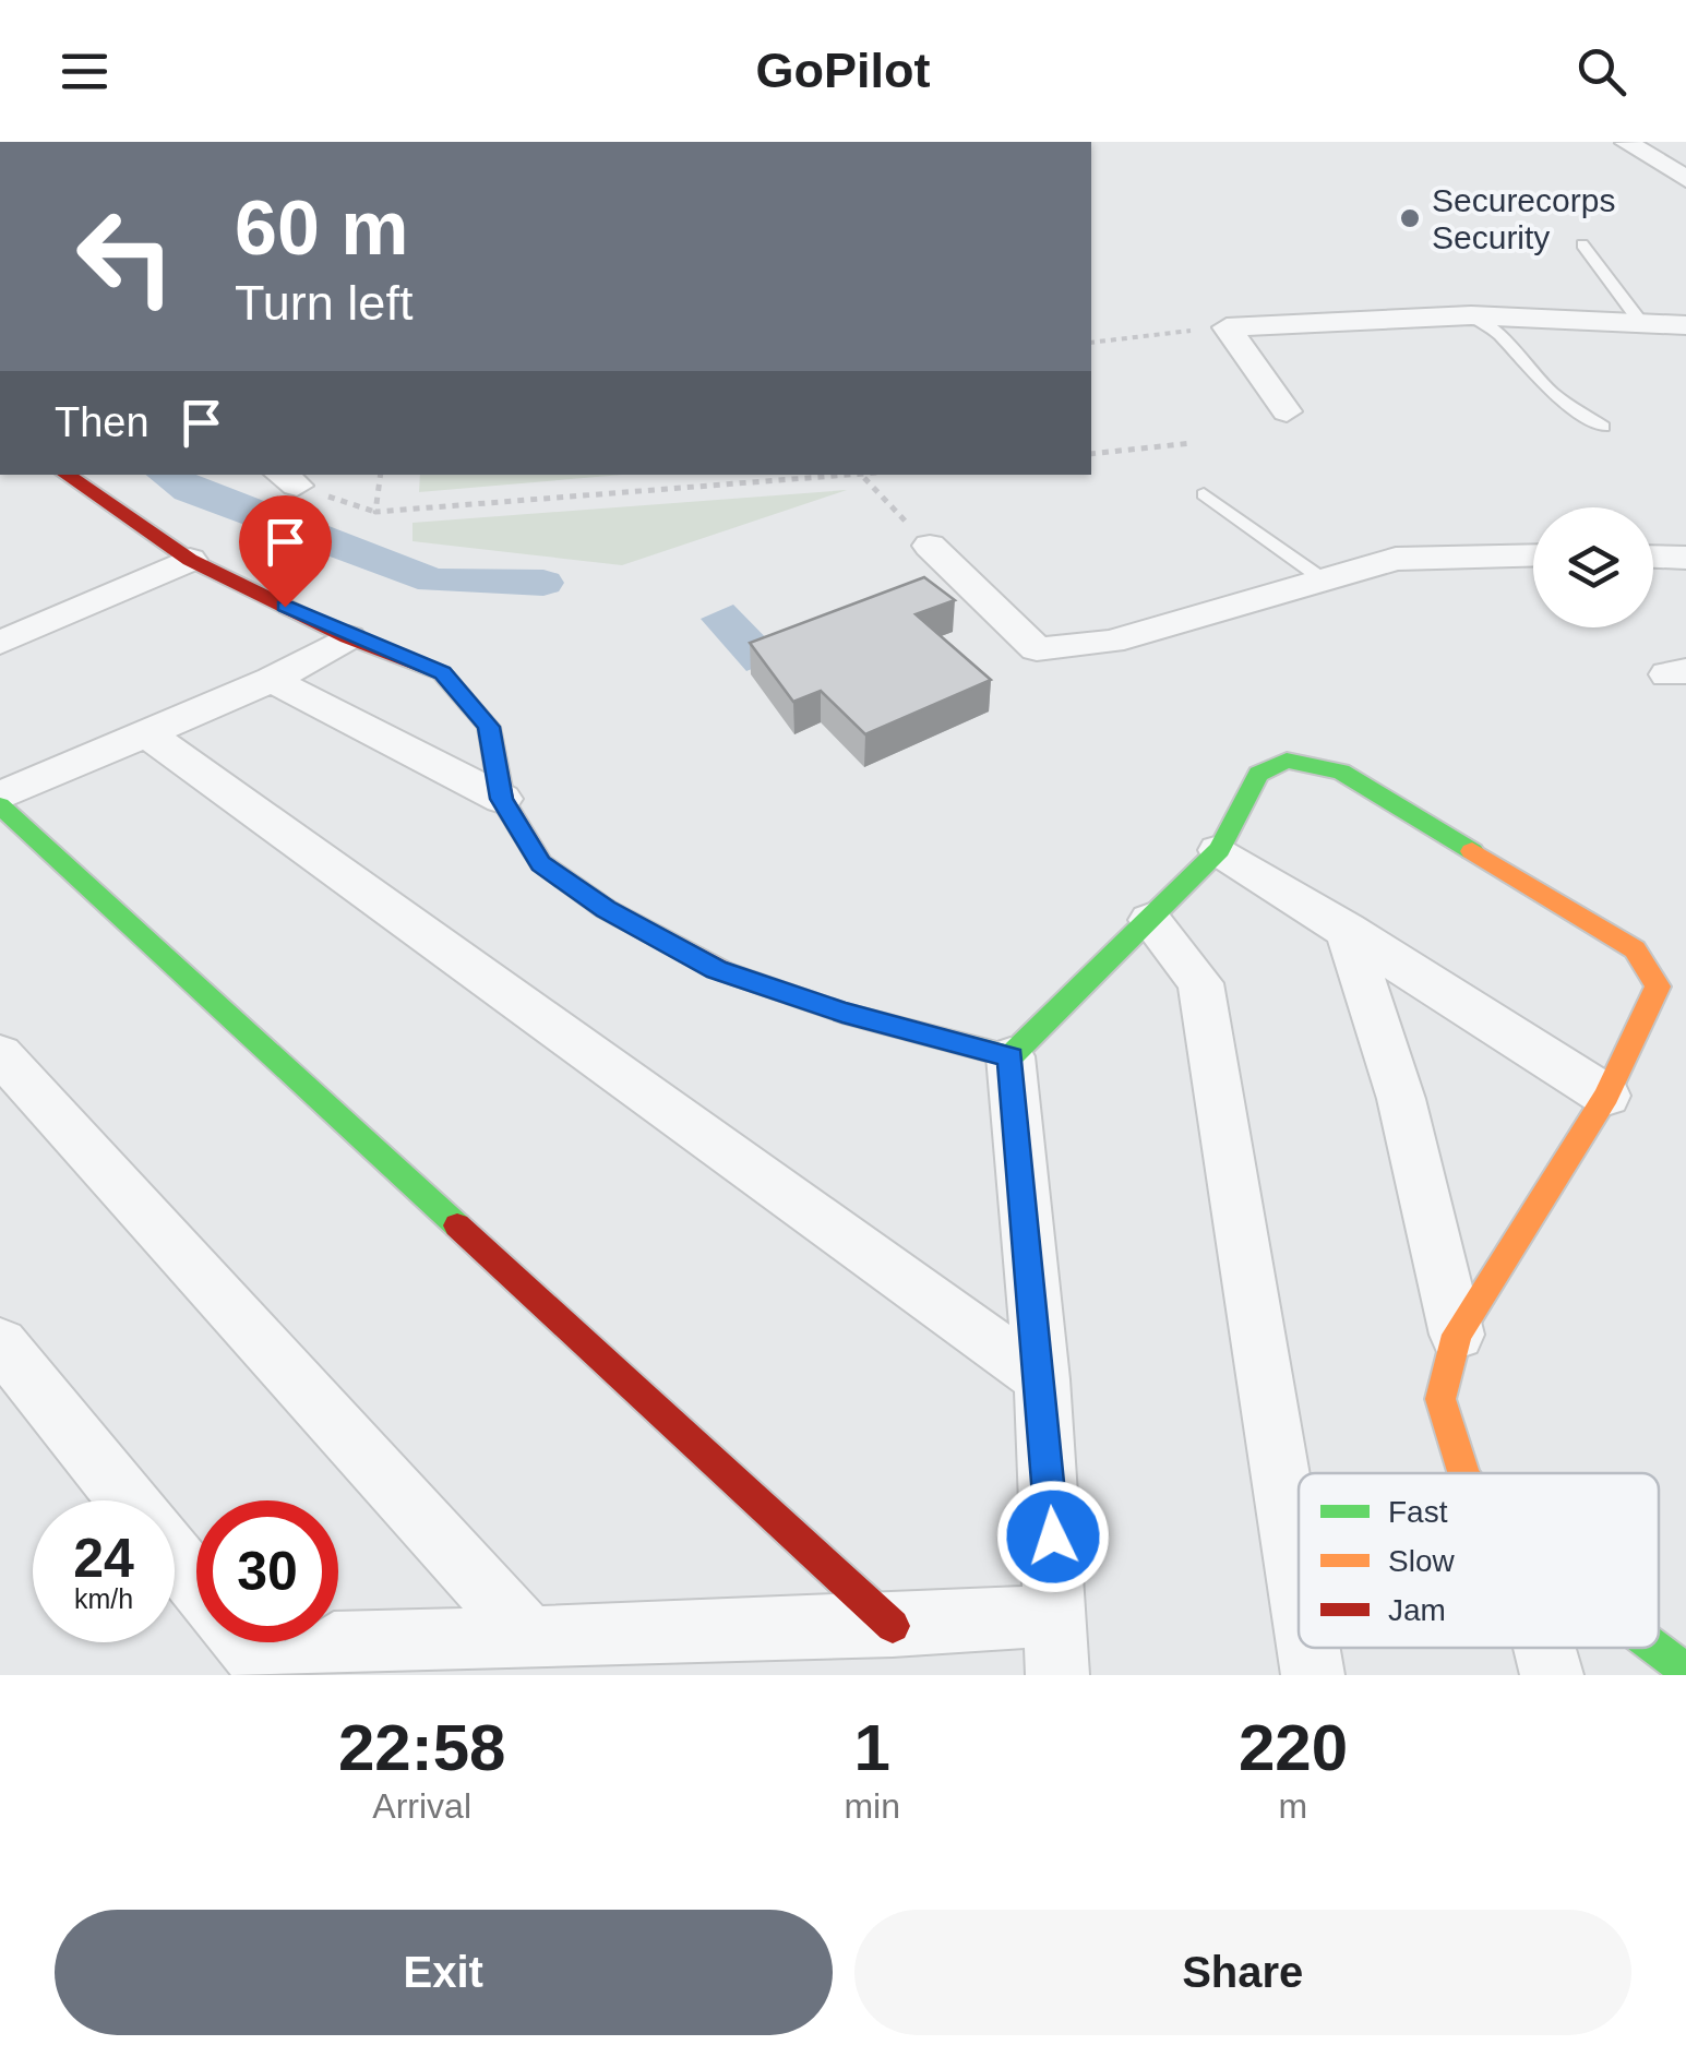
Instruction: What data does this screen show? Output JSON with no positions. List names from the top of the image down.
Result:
{
  "places": ["Securecorps Security"],
  "legend": ["Fast", "Slow", "Jam"],
  "page": {
    "header": "GoPilot",
    "turn": ["60 m", "Turn left"],
    "then": "Then",
    "speed": "24 km/h",
    "limit": "30",
    "eta": [
      "22:58",
      "Arrival",
      "1",
      "min",
      "220",
      "m"
    ],
    "buttons": ["Exit", "Share"]
  }
}
